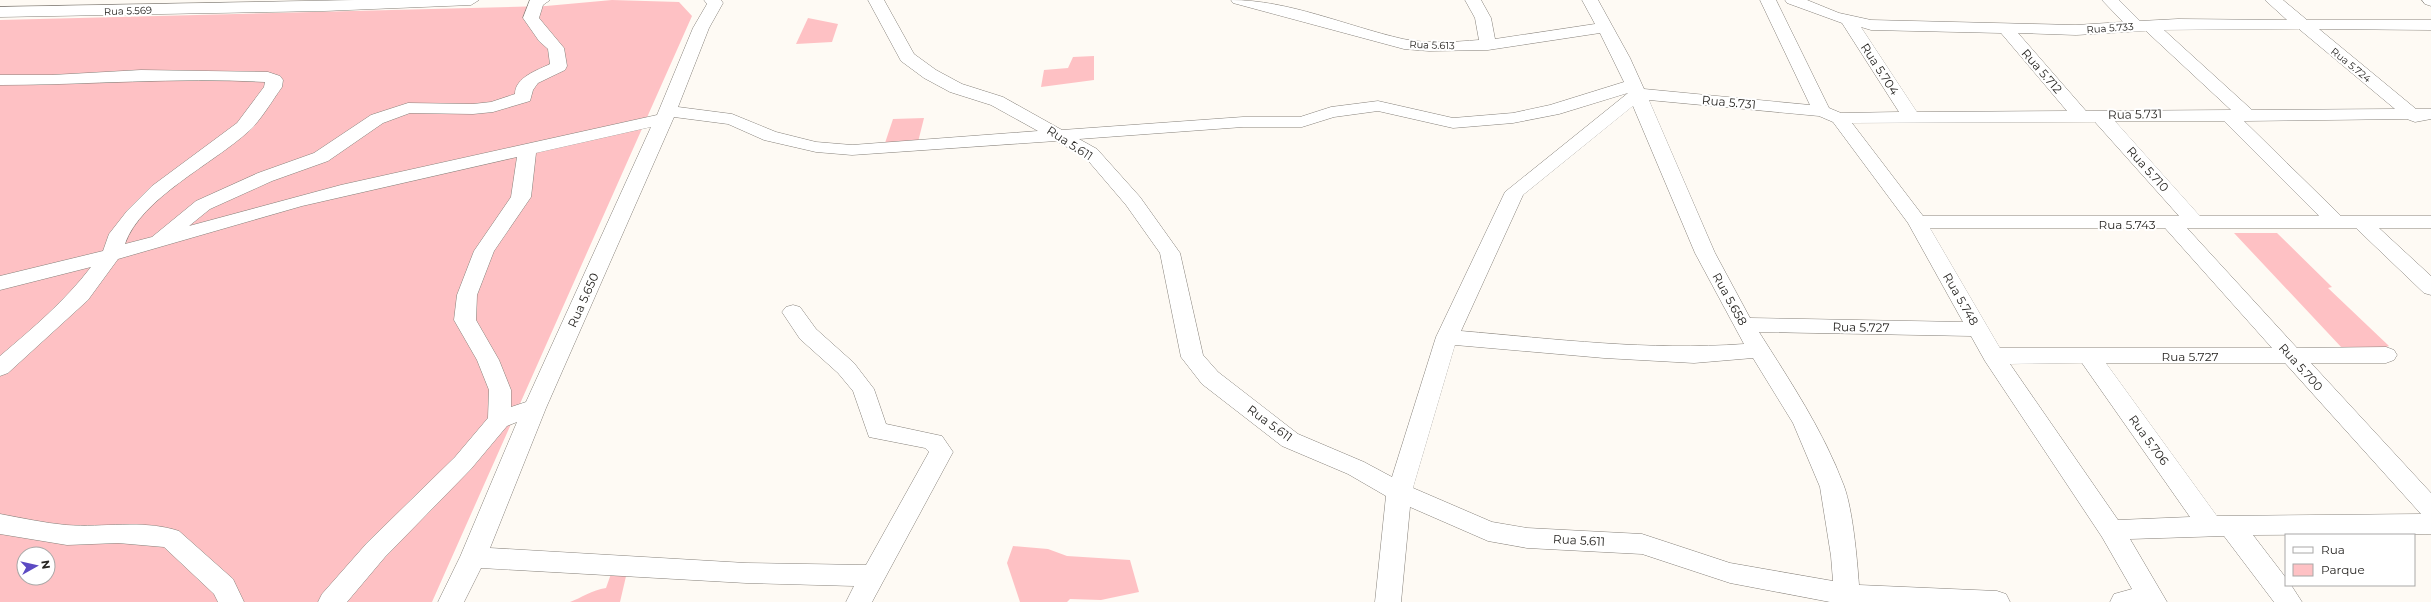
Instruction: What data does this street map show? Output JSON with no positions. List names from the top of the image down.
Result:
{
  "streets": {
    "street": [
      "Rua 5.569",
      "Rua 5.733",
      "Rua 5.613",
      "Rua 5.724",
      "Rua 5.704",
      "Rua 5.712",
      "Rua 5.731",
      "Rua 5.611",
      "Rua 5.710",
      "Rua 5.743",
      "Rua 5.658",
      "Rua 5.748",
      "Rua 5.650",
      "Rua 5.727",
      "Rua 5.700",
      "Rua 5.706"
    ]
  },
  "crossings": [
    ["Rua 5.733", "Rua 5.724"],
    ["Rua 5.733", "Rua 5.704"],
    ["Rua 5.733", "Rua 5.712"],
    ["Rua 5.613", "Rua 5.658"],
    ["Rua 5.724", "Rua 5.731"],
    ["Rua 5.704", "Rua 5.731"],
    ["Rua 5.712", "Rua 5.731"],
    ["Rua 5.731", "Rua 5.710"],
    ["Rua 5.731", "Rua 5.658"],
    ["Rua 5.731", "Rua 5.748"],
    ["Rua 5.611", "Rua 5.658"],
    ["Rua 5.710", "Rua 5.743"],
    ["Rua 5.743", "Rua 5.748"],
    ["Rua 5.743", "Rua 5.700"],
    ["Rua 5.658", "Rua 5.727"],
    ["Rua 5.748", "Rua 5.727"],
    ["Rua 5.727", "Rua 5.700"],
    ["Rua 5.727", "Rua 5.706"]
  ],
  "legend": ["Rua", "Parque"],
  "north": "right"
}
